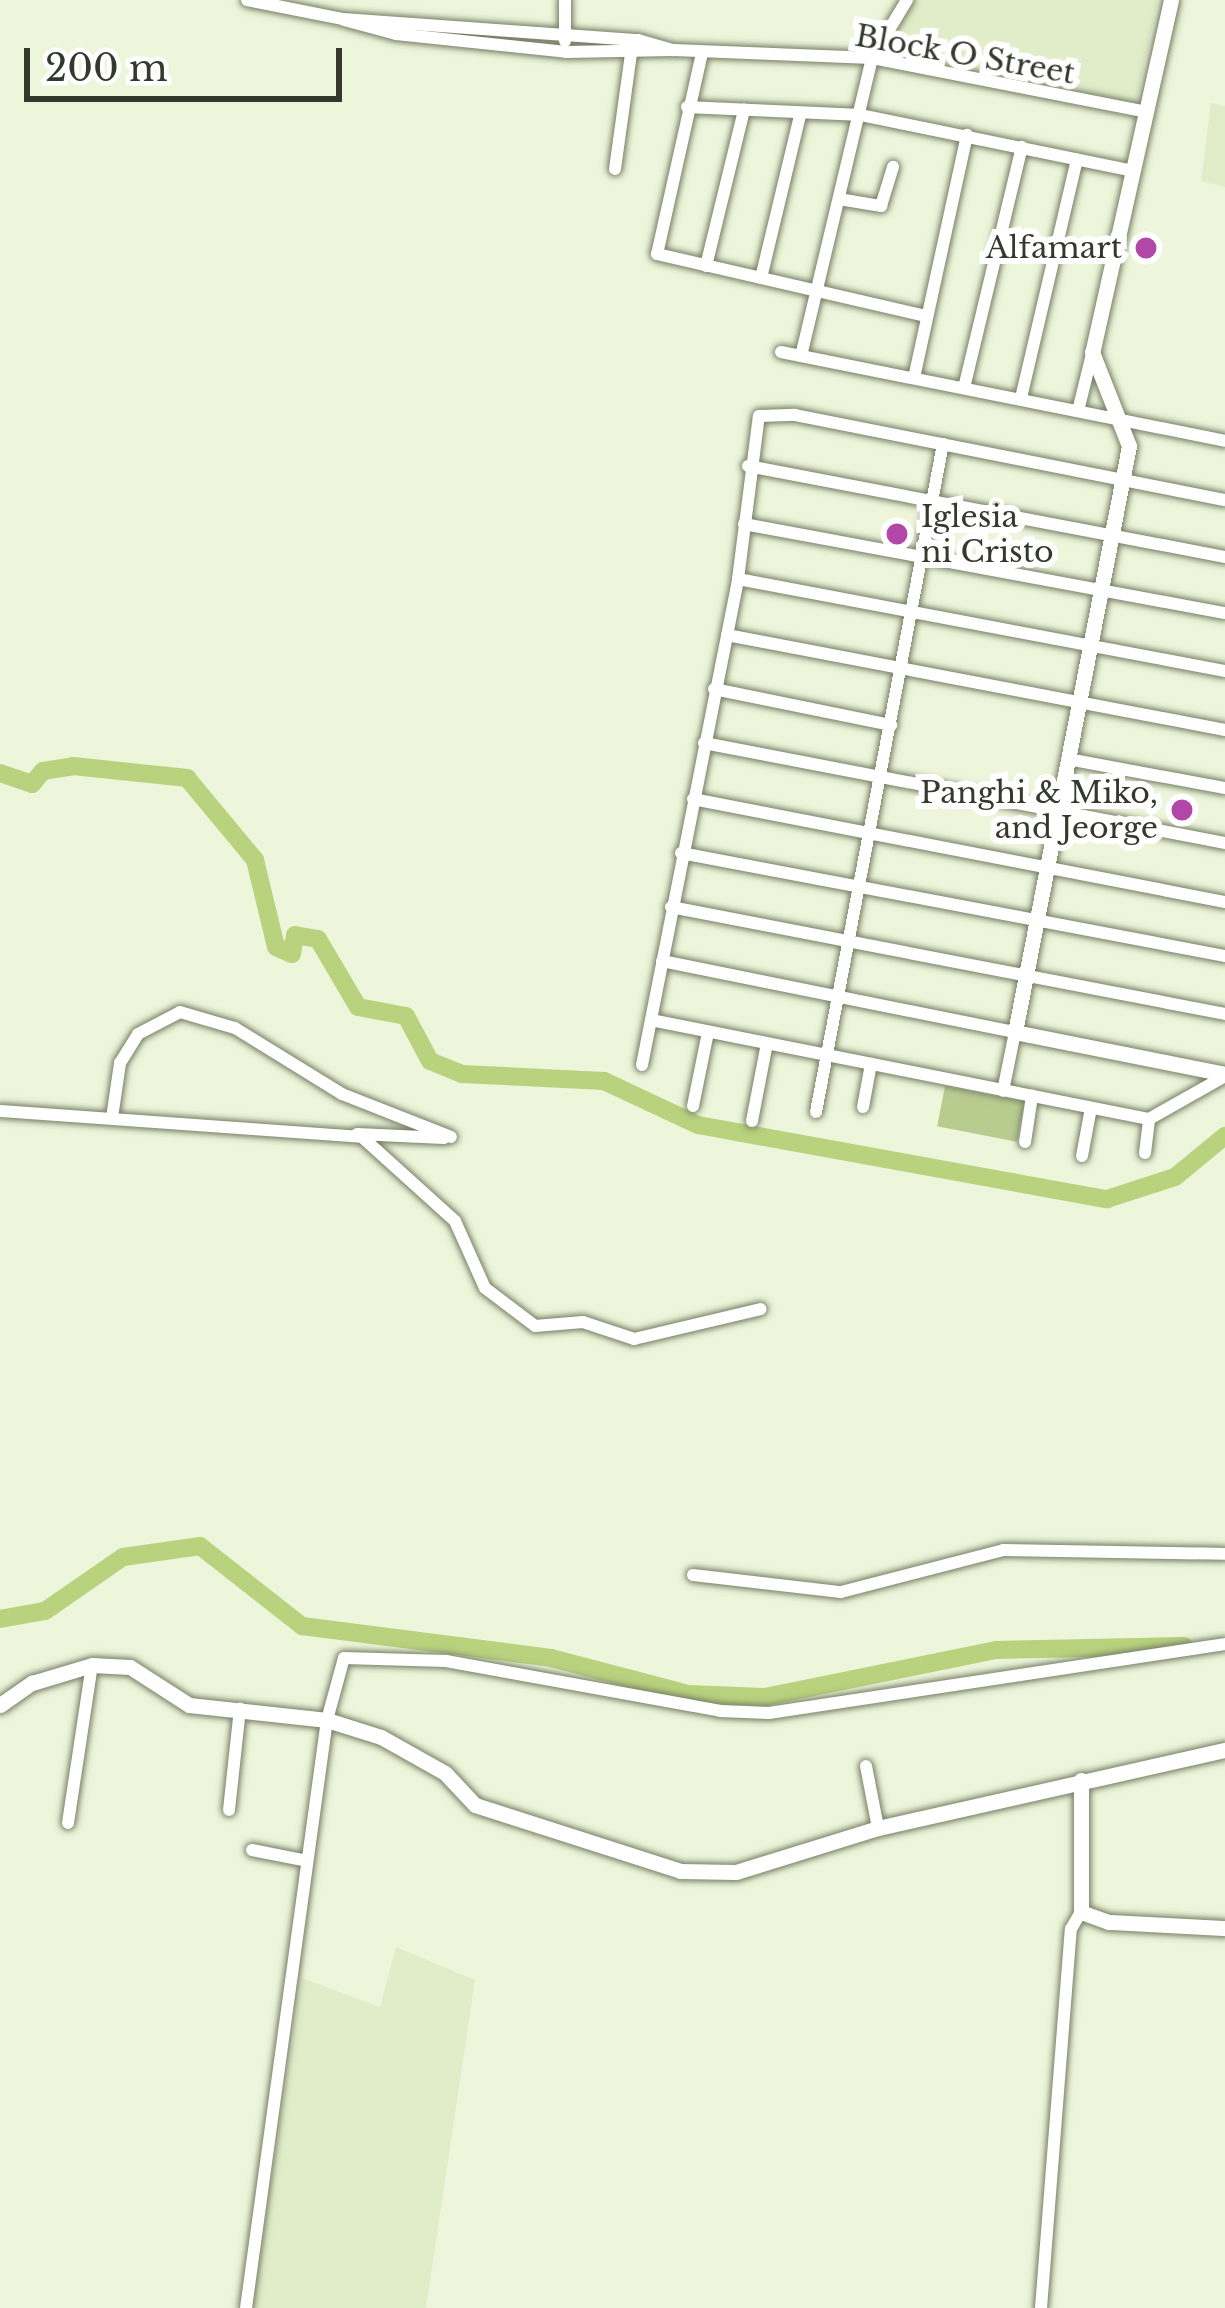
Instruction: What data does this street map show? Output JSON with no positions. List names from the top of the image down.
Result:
{
  "streets": {
    "street": ["Block O Street"]
  },
  "places": ["Alfamart", "Iglesia ni Cristo", "Panghi & Miko, and Jeorge"],
  "scale_bar": "200 m"
}
